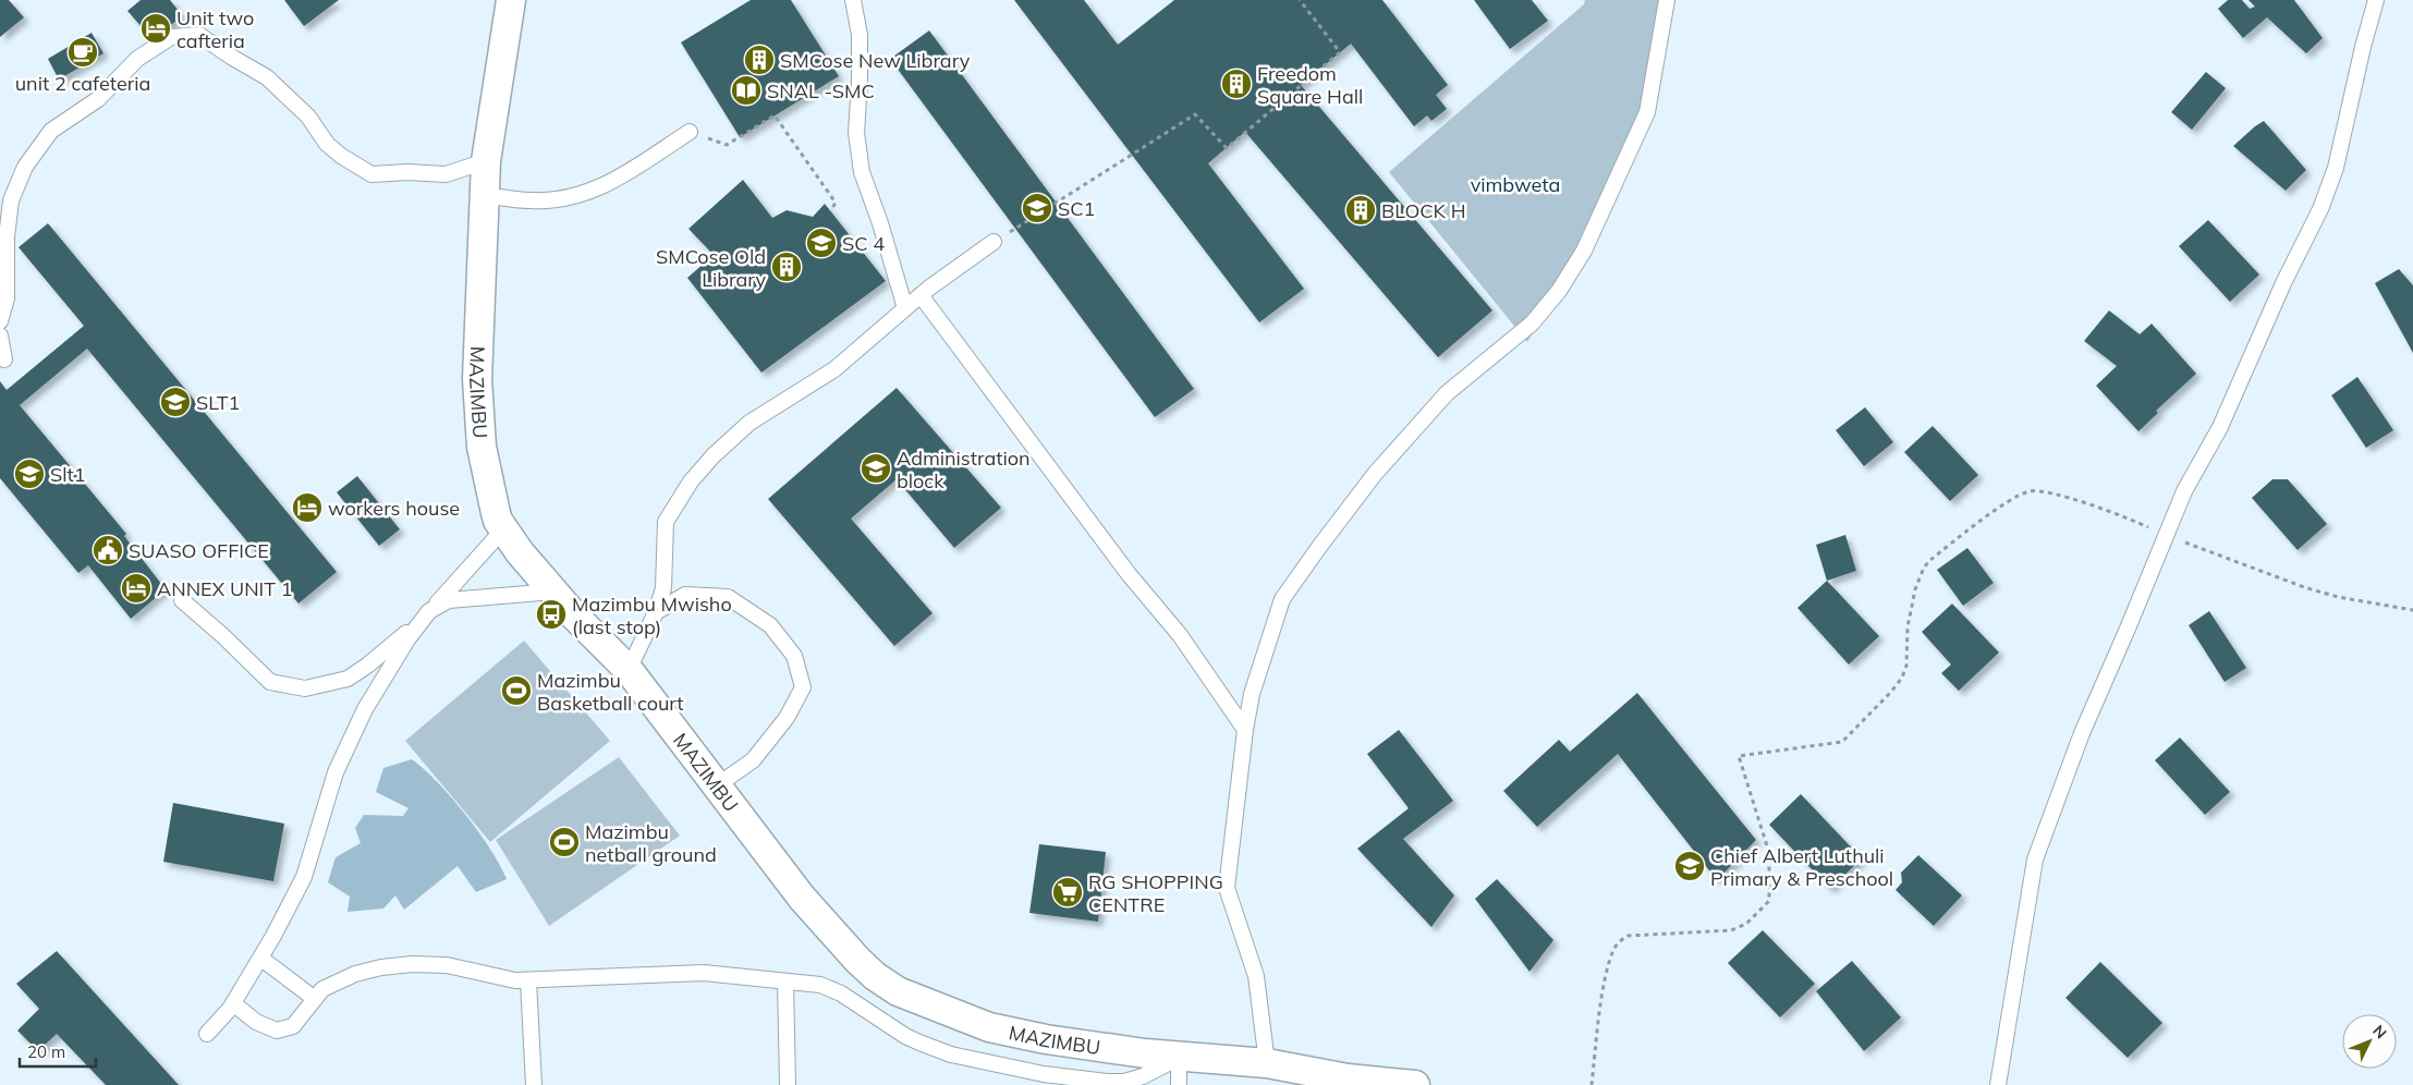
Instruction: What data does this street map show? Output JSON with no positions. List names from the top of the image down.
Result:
{
  "streets": {
    "street": ["MAZIMBU"]
  },
  "parks": ["vimbweta"],
  "places": {
    "hotel": ["Unit two cafteria", "workers house", "ANNEX UNIT 1"],
    "cafe": ["unit 2 cafeteria"],
    "building": [
      "SMCose New Library",
      "Freedom Square Hall",
      "BLOCK H",
      "SMCose Old Library"
    ],
    "library": ["SNAL -SMC"],
    "school or university": [
      "SC1",
      "SC 4",
      "SLT1",
      "Administration block",
      "Slt1",
      "Chief Albert Luthuli Primary & Preschool"
    ],
    "public building": ["SUASO OFFICE"],
    "bus stop": ["Mazimbu Mwisho (last stop)"],
    "sports": ["Mazimbu Basketball court", "Mazimbu netball ground"],
    "supermarket": ["RG SHOPPING CENTRE"]
  },
  "scale_bar": "20 m",
  "north": "top right"
}
